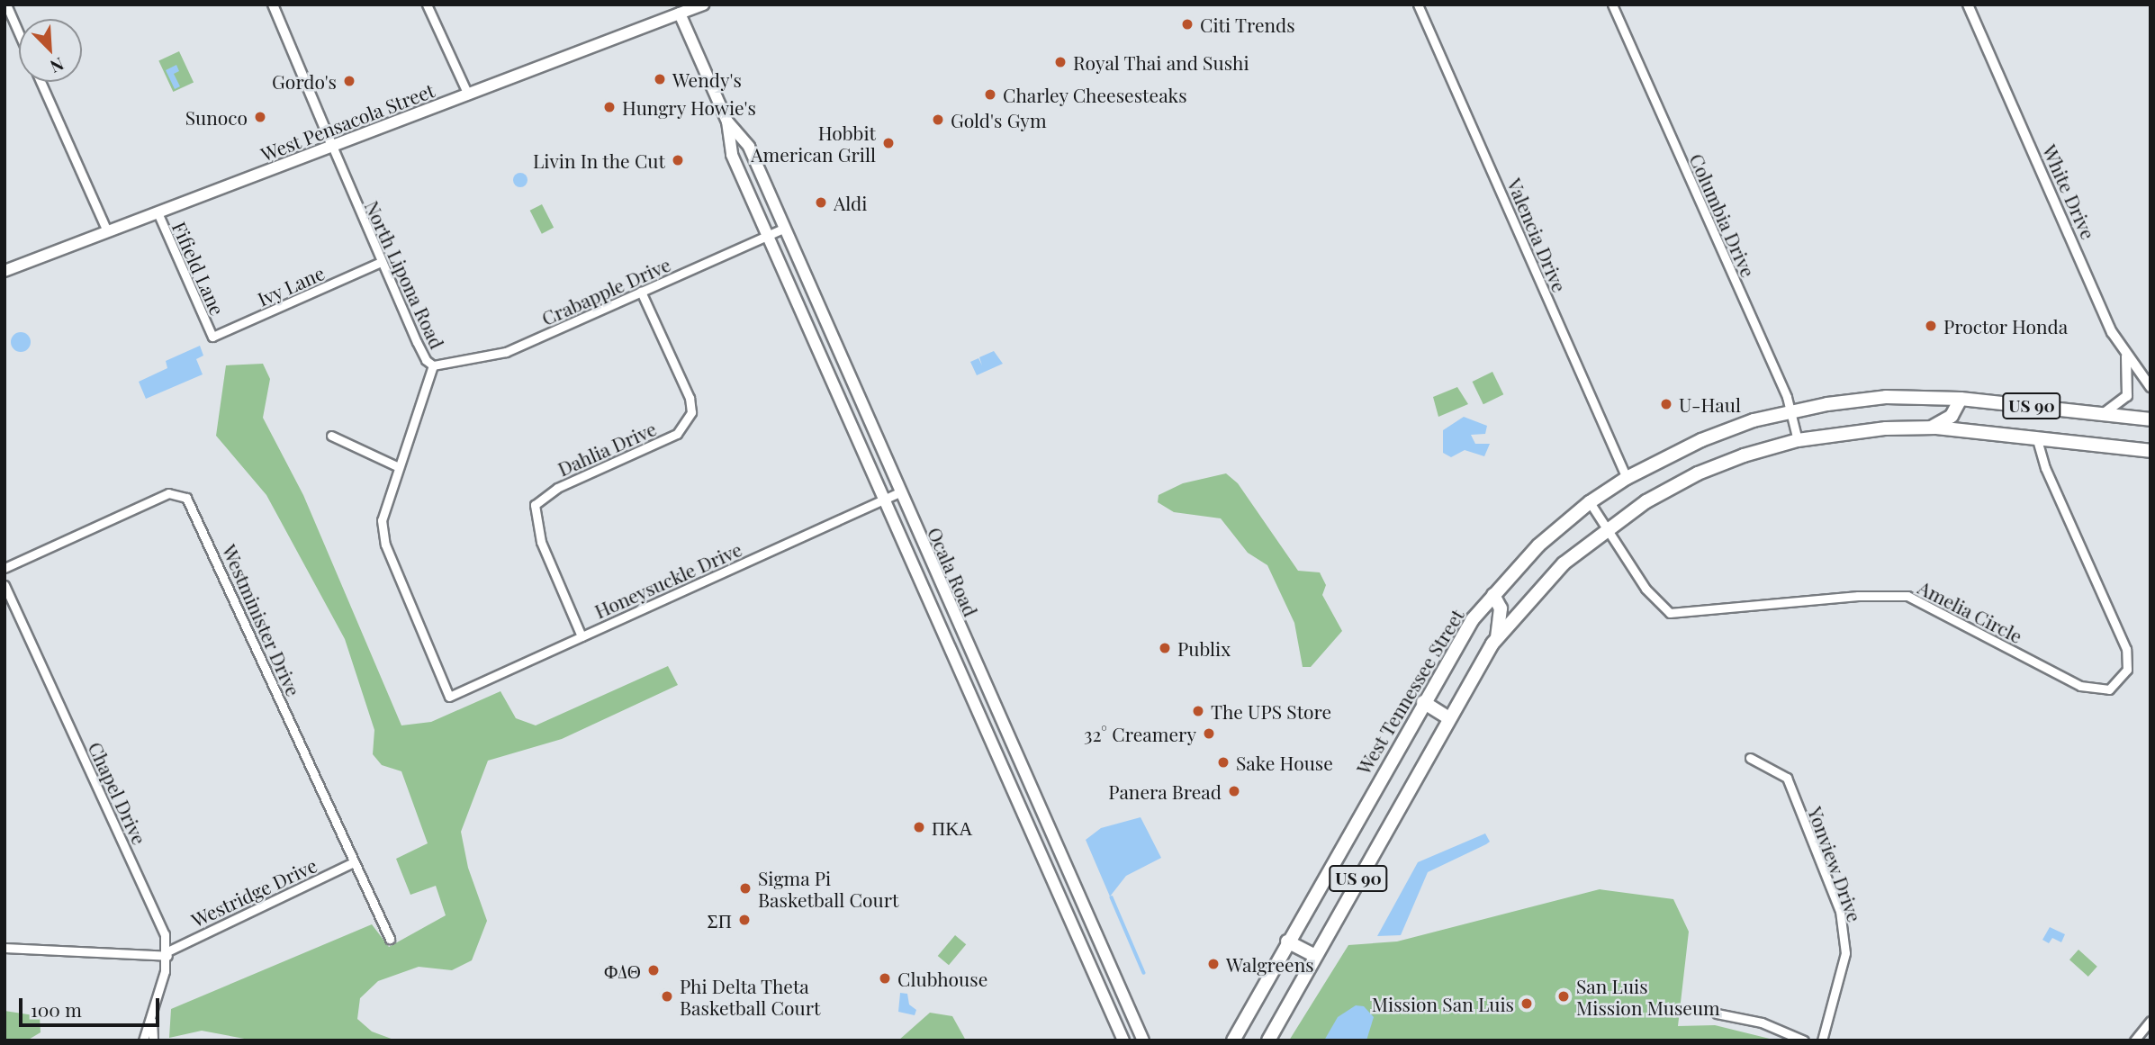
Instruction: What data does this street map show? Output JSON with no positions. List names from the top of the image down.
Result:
{
  "streets": {
    "main road": [
      "West Pensacola Street",
      "US 90",
      "Ocala Road",
      "West Tennessee Street"
    ],
    "street": [
      "White Drive",
      "Columbia Drive",
      "Valencia Drive",
      "Fifield Lane",
      "North Lipona Road",
      "Ivy Lane",
      "Crabapple Drive",
      "Dahlia Drive",
      "Honeysuckle Drive",
      "Amelia Circle",
      "Westminister Drive",
      "Chapel Drive",
      "Yonview Drive",
      "Westridge Drive"
    ]
  },
  "crossings": [
    ["West Pensacola Street", "Fifield Lane"],
    ["West Pensacola Street", "North Lipona Road"],
    ["West Pensacola Street", "Ocala Road"],
    ["Columbia Drive", "US 90"],
    ["Columbia Drive", "West Tennessee Street"],
    ["Valencia Drive", "West Tennessee Street"],
    ["Fifield Lane", "Ivy Lane"],
    ["North Lipona Road", "Ivy Lane"],
    ["North Lipona Road", "Crabapple Drive"],
    ["North Lipona Road", "Honeysuckle Drive"],
    ["Crabapple Drive", "Dahlia Drive"],
    ["Crabapple Drive", "Ocala Road"],
    ["US 90", "Amelia Circle"],
    ["Dahlia Drive", "Honeysuckle Drive"],
    ["Ocala Road", "Honeysuckle Drive"],
    ["Amelia Circle", "West Tennessee Street"],
    ["Westminister Drive", "Westridge Drive"],
    ["Chapel Drive", "Westridge Drive"]
  ],
  "places": [
    "Citi Trends",
    "Royal Thai and Sushi",
    "Wendy's",
    "Gordo's",
    "Charley Cheesesteaks",
    "Hungry Howie's",
    "Sunoco",
    "Gold's Gym",
    "Hobbit American Grill",
    "Livin In the Cut",
    "Aldi",
    "Proctor Honda",
    "U-Haul",
    "Publix",
    "The UPS Store",
    "32° Creamery",
    "Sake House",
    "Panera Bread",
    "ΠΚΑ",
    "Sigma Pi Basketball Court",
    "ΣΠ",
    "Walgreens",
    "ΦΔΘ",
    "Clubhouse",
    "Phi Delta Theta Basketball Court",
    "San Luis Mission Museum",
    "Mission San Luis"
  ],
  "scale_bar": "100 m",
  "north": "bottom right"
}
